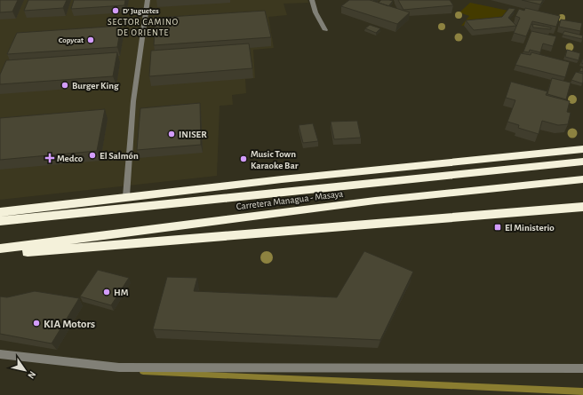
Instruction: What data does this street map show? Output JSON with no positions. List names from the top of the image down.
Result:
{
  "streets": {
    "highway": ["Carretera Managua - Masaya"]
  },
  "districts": ["SECTOR CAMINO DE ORIENTE"],
  "places": {
    "other": [
      "D' Juguetes",
      "Copycat",
      "Burger King",
      "INISER",
      "El Salmón",
      "Music Town Karaoke Bar",
      "HM",
      "KIA Motors"
    ],
    "health": ["Medco"],
    "transit": ["El Ministerio"]
  },
  "north": "bottom right"
}
